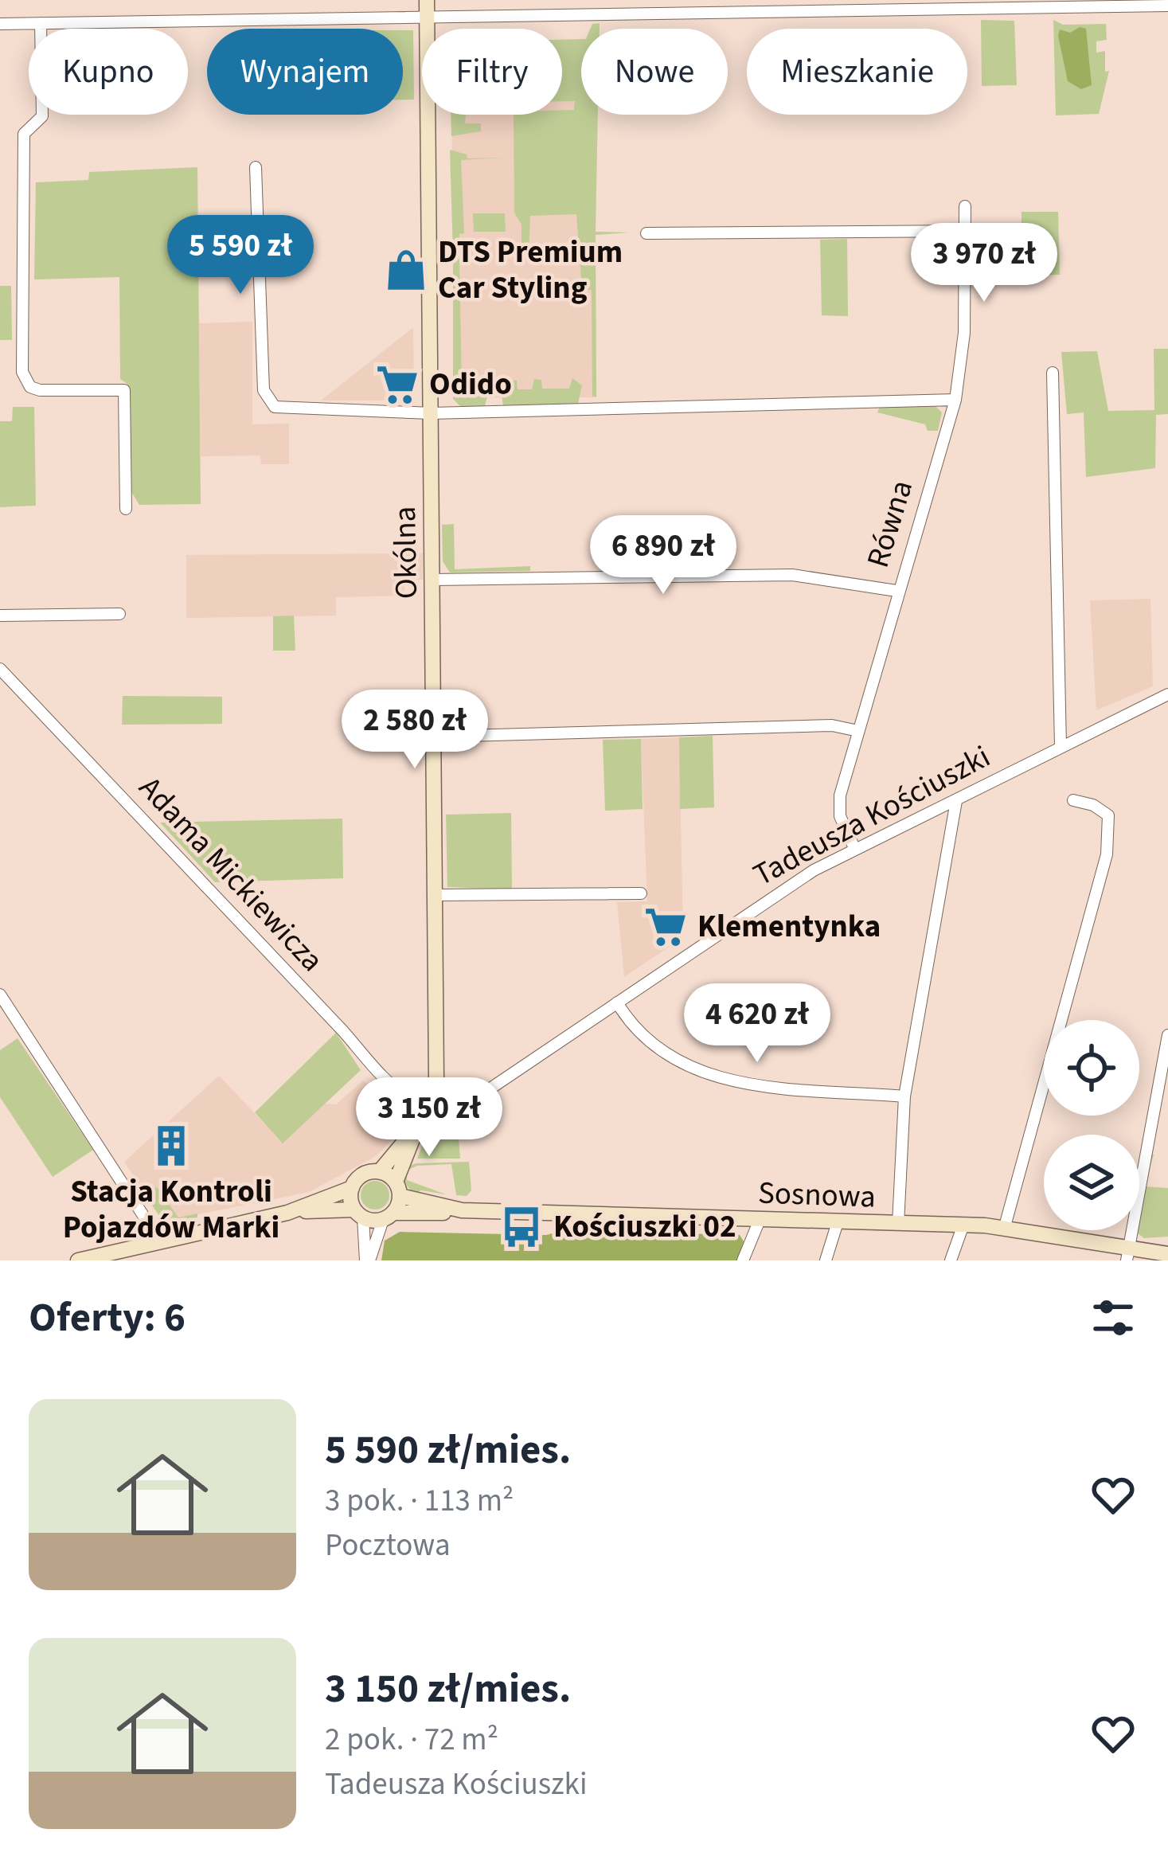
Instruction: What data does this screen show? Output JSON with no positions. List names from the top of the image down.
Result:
{
  "streets": {
    "street": [
      "Równa",
      "Okólna",
      "Tadeusza Kościuszki",
      "Adama Mickiewicza",
      "Sosnowa"
    ]
  },
  "crossings": [
    ["Równa", "Tadeusza Kościuszki"],
    ["Okólna", "Tadeusza Kościuszki"],
    ["Okólna", "Adama Mickiewicza"],
    ["Tadeusza Kościuszki", "Adama Mickiewicza"]
  ],
  "places": {
    "shop": ["DTS Premium Car Styling"],
    "supermarket": ["Odido", "Klementynka"],
    "building": ["Stacja Kontroli Pojazdów Marki"],
    "bus stop": ["Kościuszki 02"]
  },
  "page": {
    "chip": [
      "Kupno",
      "Wynajem",
      "Filtry",
      "Nowe",
      "Mieszkanie"
    ],
    "price": [
      "5 590 zł",
      "3 970 zł",
      "6 890 zł",
      "2 580 zł",
      "4 620 zł",
      "3 150 zł"
    ],
    "heading": "Oferty: 6",
    "list": [
      {
        "name": "5 590 zł/mies.",
        "note": "3 pok. · 113 m² · Pocztowa"
      },
      {
        "name": "3 150 zł/mies.",
        "note": "2 pok. · 72 m² · Tadeusza Kościuszki"
      }
    ]
  }
}
